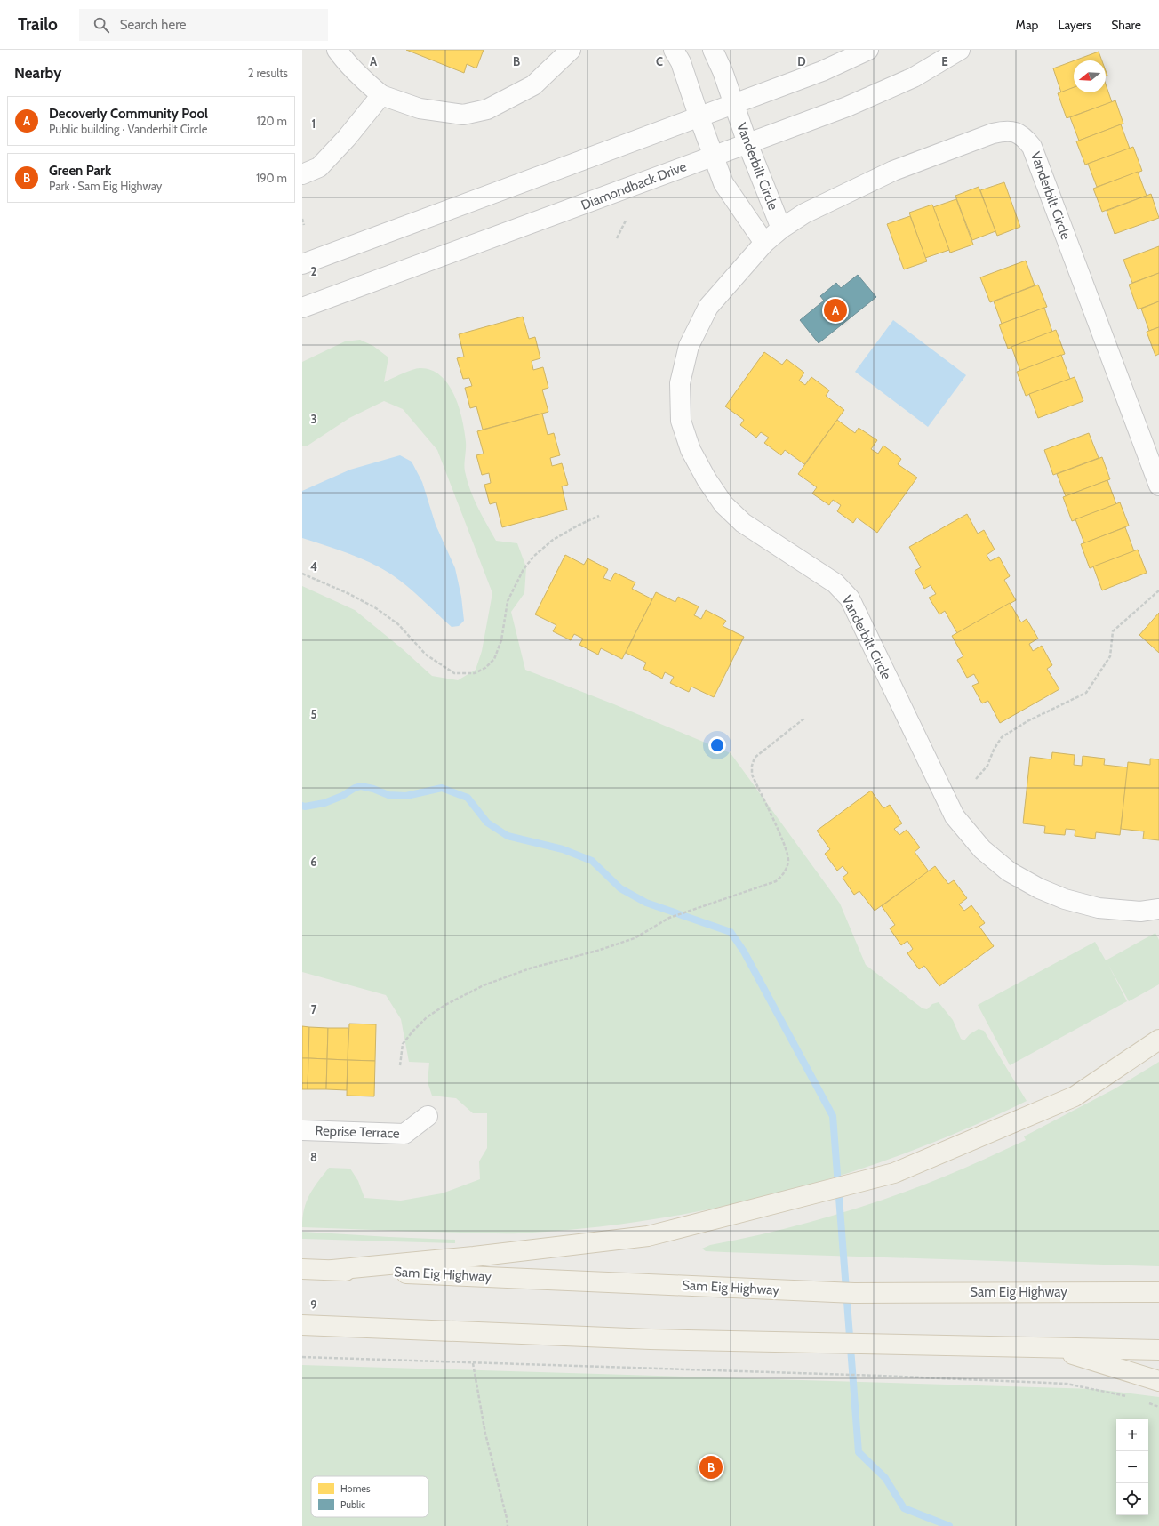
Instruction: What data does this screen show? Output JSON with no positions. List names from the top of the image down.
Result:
{
  "streets": {
    "main road": ["Sam Eig Highway"],
    "street": ["Vanderbilt Circle", "Diamondback Drive", "Reprise Terrace"]
  },
  "crossings": [
    ["Vanderbilt Circle", "Diamondback Drive"]
  ],
  "legend": ["Homes", "Public"],
  "north": "left",
  "page": {
    "header": "Trailo",
    "search": "Search here",
    "nav": ["Map", "Layers", "Share"],
    "heading": ["Nearby", "2 results"],
    "list": [
      {
        "mark": "A",
        "name": "Decoverly Community Pool",
        "note": "Public building · Vanderbilt Circle",
        "value": "120 m"
      },
      {
        "mark": "B",
        "name": "Green Park",
        "note": "Park · Sam Eig Highway",
        "value": "190 m"
      }
    ],
    "pins": ["A", "B"],
    "map_buttons": ["+", "−"]
  },
  "grid": {
    "columns": [
      "A",
      "B",
      "C",
      "D",
      "E"
    ],
    "rows": [
      "1",
      "2",
      "3",
      "4",
      "5",
      "6",
      "7",
      "8",
      "9"
    ]
  }
}
